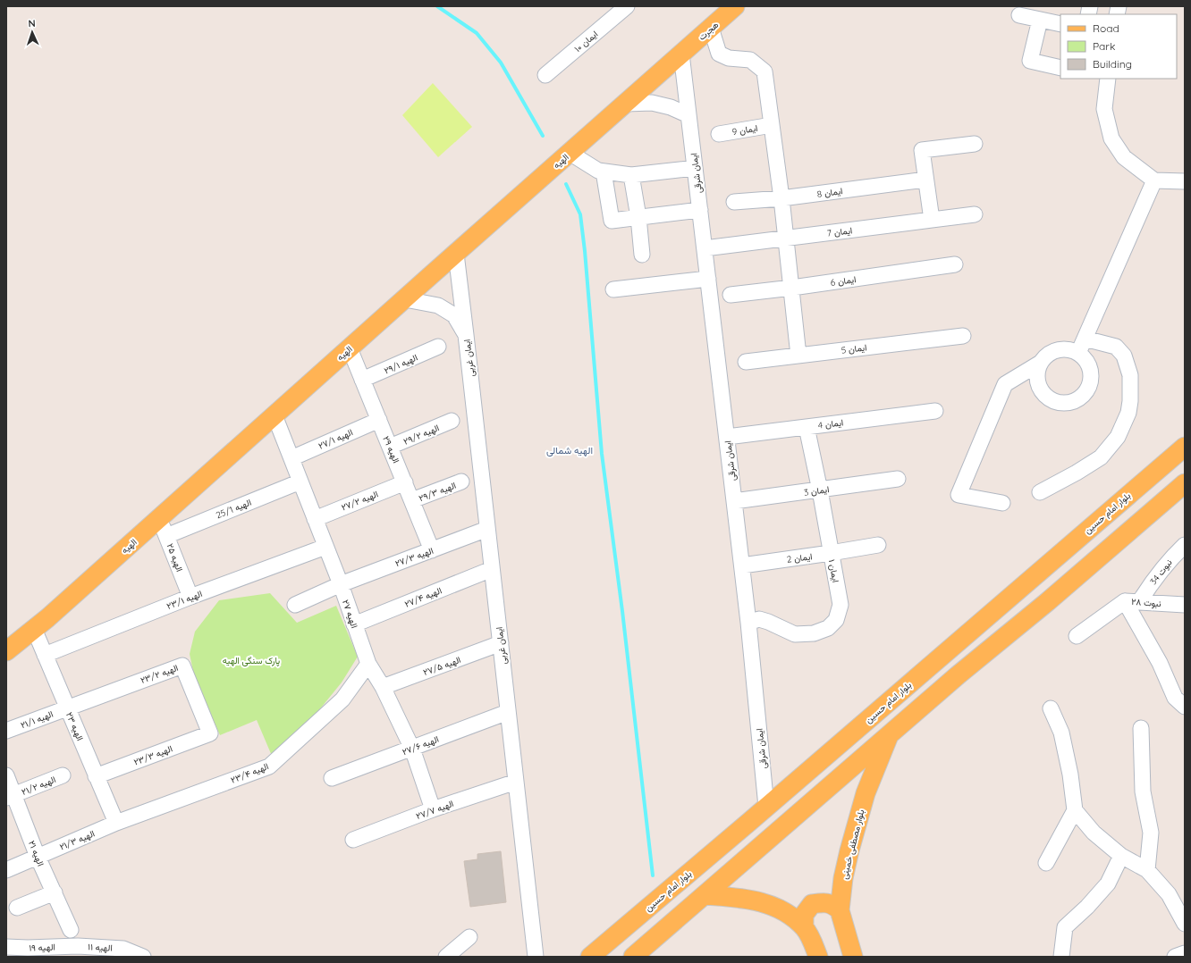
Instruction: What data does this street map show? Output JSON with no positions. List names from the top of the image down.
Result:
{
  "streets": {
    "main road": [
      "هجرت",
      "الهیه",
      "بلوار امام حسین",
      "بلوار مصطفی خمینی"
    ],
    "street": [
      "ایمان ۱۰",
      "ایمان 9",
      "ایمان شرقی",
      "ایمان 8",
      "ایمان 7",
      "ایمان 6",
      "ایمان 5",
      "ایمان غربی",
      "الهیه ۲۹/۱",
      "ایمان 4",
      "الهیه ۲۹/۲",
      "الهیه ۲۷/۱",
      "الهیه ۲۹",
      "ایمان 3",
      "الهیه ۲۹/۳",
      "الهیه ۲۷/۲",
      "الهیه 25/1",
      "الهیه ۲۷/۳",
      "الهیه ۲۵",
      "ایمان 2",
      "ایمان ۱",
      "نبوت 34",
      "الهیه ۲۷/۴",
      "الهیه ۲۳/۱",
      "نبوت ۲۸",
      "الهیه ۲۷",
      "الهیه ۲۷/۵",
      "الهیه ۲۳/۲",
      "الهیه ۲۱/۱",
      "الهیه ۲۳",
      "الهیه ۲۷/۶",
      "الهیه ۲۳/۳",
      "الهیه ۲۳/۴",
      "الهیه ۲۱/۲",
      "الهیه ۲۷/۷",
      "الهیه ۲۱/۳",
      "الهیه ۲۱",
      "الهیه ۱۹",
      "الهیه ۱۱"
    ]
  },
  "crossings": [
    ["هجرت", "الهیه"],
    ["هجرت", "ایمان شرقی"],
    ["الهیه", "ایمان شرقی"],
    ["الهیه", "ایمان غربی"],
    ["الهیه", "الهیه ۲۹"],
    ["الهیه", "الهیه ۲۵"],
    ["الهیه", "الهیه ۲۷"],
    ["الهیه", "الهیه ۲۳"],
    ["ایمان شرقی", "ایمان 7"],
    ["ایمان شرقی", "ایمان 4"],
    ["ایمان شرقی", "ایمان 3"],
    ["ایمان شرقی", "بلوار امام حسین"],
    ["ایمان شرقی", "ایمان 2"],
    ["ایمان شرقی", "ایمان ۱"],
    ["ایمان غربی", "الهیه ۲۷/۳"],
    ["ایمان غربی", "الهیه ۲۷/۴"],
    ["ایمان غربی", "الهیه ۲۷/۵"],
    ["ایمان غربی", "الهیه ۲۷/۶"],
    ["ایمان غربی", "الهیه ۲۷/۷"],
    ["الهیه ۲۹/۱", "الهیه ۲۹"],
    ["ایمان 4", "ایمان ۱"],
    ["الهیه ۲۹/۲", "الهیه ۲۹"],
    ["الهیه ۲۷/۱", "الهیه ۲۹"],
    ["الهیه ۲۷/۱", "الهیه ۲۷"],
    ["الهیه ۲۹", "الهیه ۲۹/۳"],
    ["الهیه ۲۹", "الهیه ۲۷/۲"],
    ["الهیه ۲۹", "الهیه ۲۷/۳"],
    ["ایمان 3", "ایمان ۱"],
    ["الهیه ۲۷/۲", "الهیه ۲۷"],
    ["الهیه 25/1", "الهیه ۲۵"],
    ["الهیه 25/1", "الهیه ۲۷"],
    ["الهیه ۲۷/۳", "الهیه ۲۷"],
    ["الهیه ۲۵", "الهیه ۲۳/۱"],
    ["ایمان 2", "ایمان ۱"],
    ["نبوت 34", "نبوت ۲۸"],
    ["الهیه ۲۷/۴", "الهیه ۲۷"],
    ["الهیه ۲۳/۱", "الهیه ۲۷"],
    ["الهیه ۲۳/۱", "الهیه ۲۳"],
    ["الهیه ۲۷", "الهیه ۲۷/۵"],
    ["الهیه ۲۷", "الهیه ۲۷/۶"],
    ["الهیه ۲۷", "الهیه ۲۳/۴"],
    ["الهیه ۲۷", "الهیه ۲۷/۷"],
    ["الهیه ۲۳/۲", "الهیه ۲۱/۱"],
    ["الهیه ۲۳/۲", "الهیه ۲۳"],
    ["الهیه ۲۳/۲", "الهیه ۲۳/۳"],
    ["الهیه ۲۱/۱", "الهیه ۲۳"],
    ["الهیه ۲۳", "الهیه ۲۳/۳"],
    ["الهیه ۲۳", "الهیه ۲۳/۴"],
    ["الهیه ۲۳", "الهیه ۲۱/۳"],
    ["الهیه ۲۳/۴", "الهیه ۲۱/۳"],
    ["الهیه ۲۱/۲", "الهیه ۲۱"],
    ["الهیه ۲۱/۳", "الهیه ۲۱"],
    ["الهیه ۱۹", "الهیه ۱۱"]
  ],
  "districts": ["الهیه شمالی"],
  "parks": ["پارک سنگی الهیه"],
  "legend": ["Road", "Park", "Building"],
  "north": "top"
}
